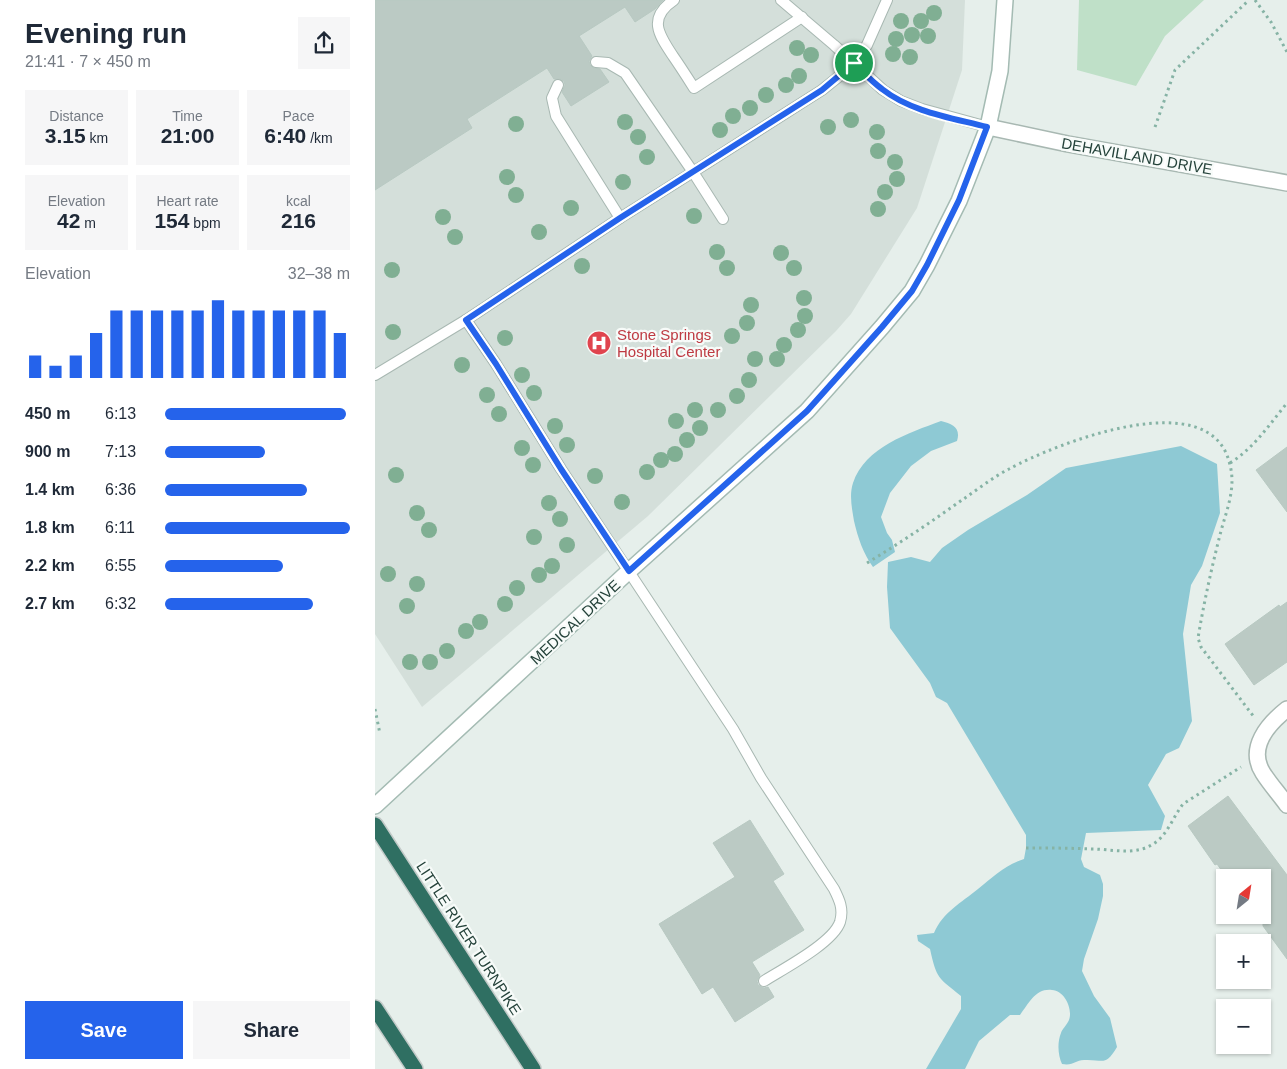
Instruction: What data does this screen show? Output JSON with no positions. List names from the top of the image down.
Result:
{
  "streets": {
    "highway": ["LITTLE RIVER TURNPIKE"],
    "street": ["DEHAVILLAND DRIVE", "MEDICAL DRIVE"]
  },
  "crossings": [
    ["DEHAVILLAND DRIVE", "MEDICAL DRIVE"]
  ],
  "places": {
    "hospital": ["Stone Springs Hospital Center"]
  },
  "north": "top right",
  "page": {
    "heading": ["Evening run", "21:41 · 7 × 450 m"],
    "stats": [
      ["Distance", "3.15 km"],
      ["Time", "21:00"],
      ["Pace", "6:40 /km"],
      ["Elevation", "42 m"],
      ["Heart rate", "154 bpm"],
      ["kcal", "216"]
    ],
    "chart": ["Elevation", "32–38 m"],
    "list": [
      {
        "name": "450 m",
        "note": "6:13"
      },
      {
        "name": "900 m",
        "note": "7:13"
      },
      {
        "name": "1.4 km",
        "note": "6:36"
      },
      {
        "name": "1.8 km",
        "note": "6:11"
      },
      {
        "name": "2.2 km",
        "note": "6:55"
      },
      {
        "name": "2.7 km",
        "note": "6:32"
      }
    ],
    "map_buttons": ["+", "−"],
    "buttons": ["Save", "Share"]
  }
}
